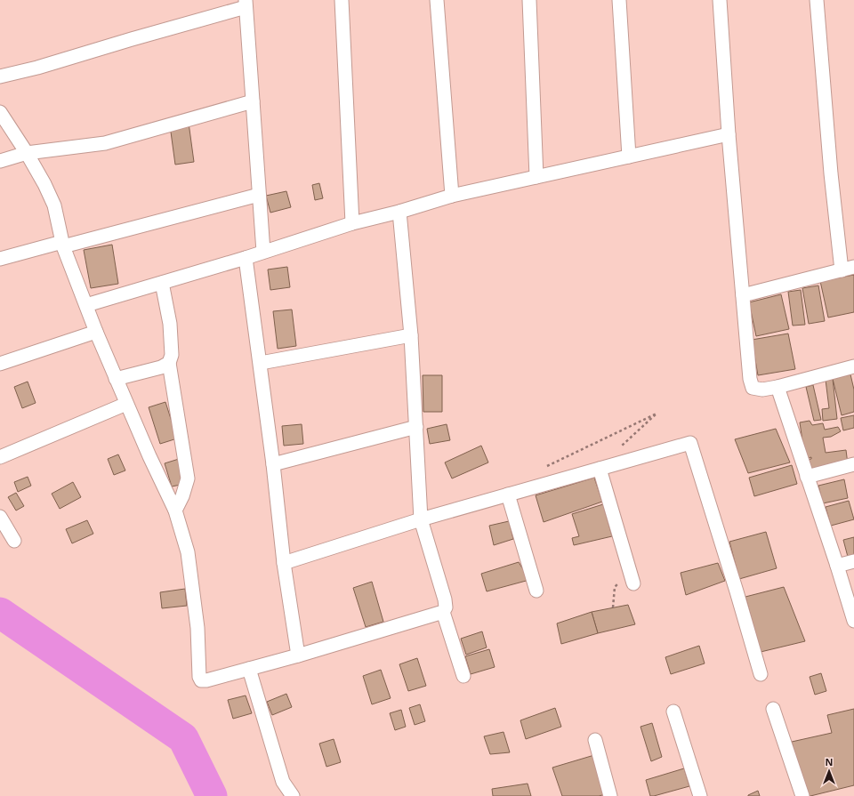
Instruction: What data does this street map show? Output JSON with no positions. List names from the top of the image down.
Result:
{
  "north": "top"
}
